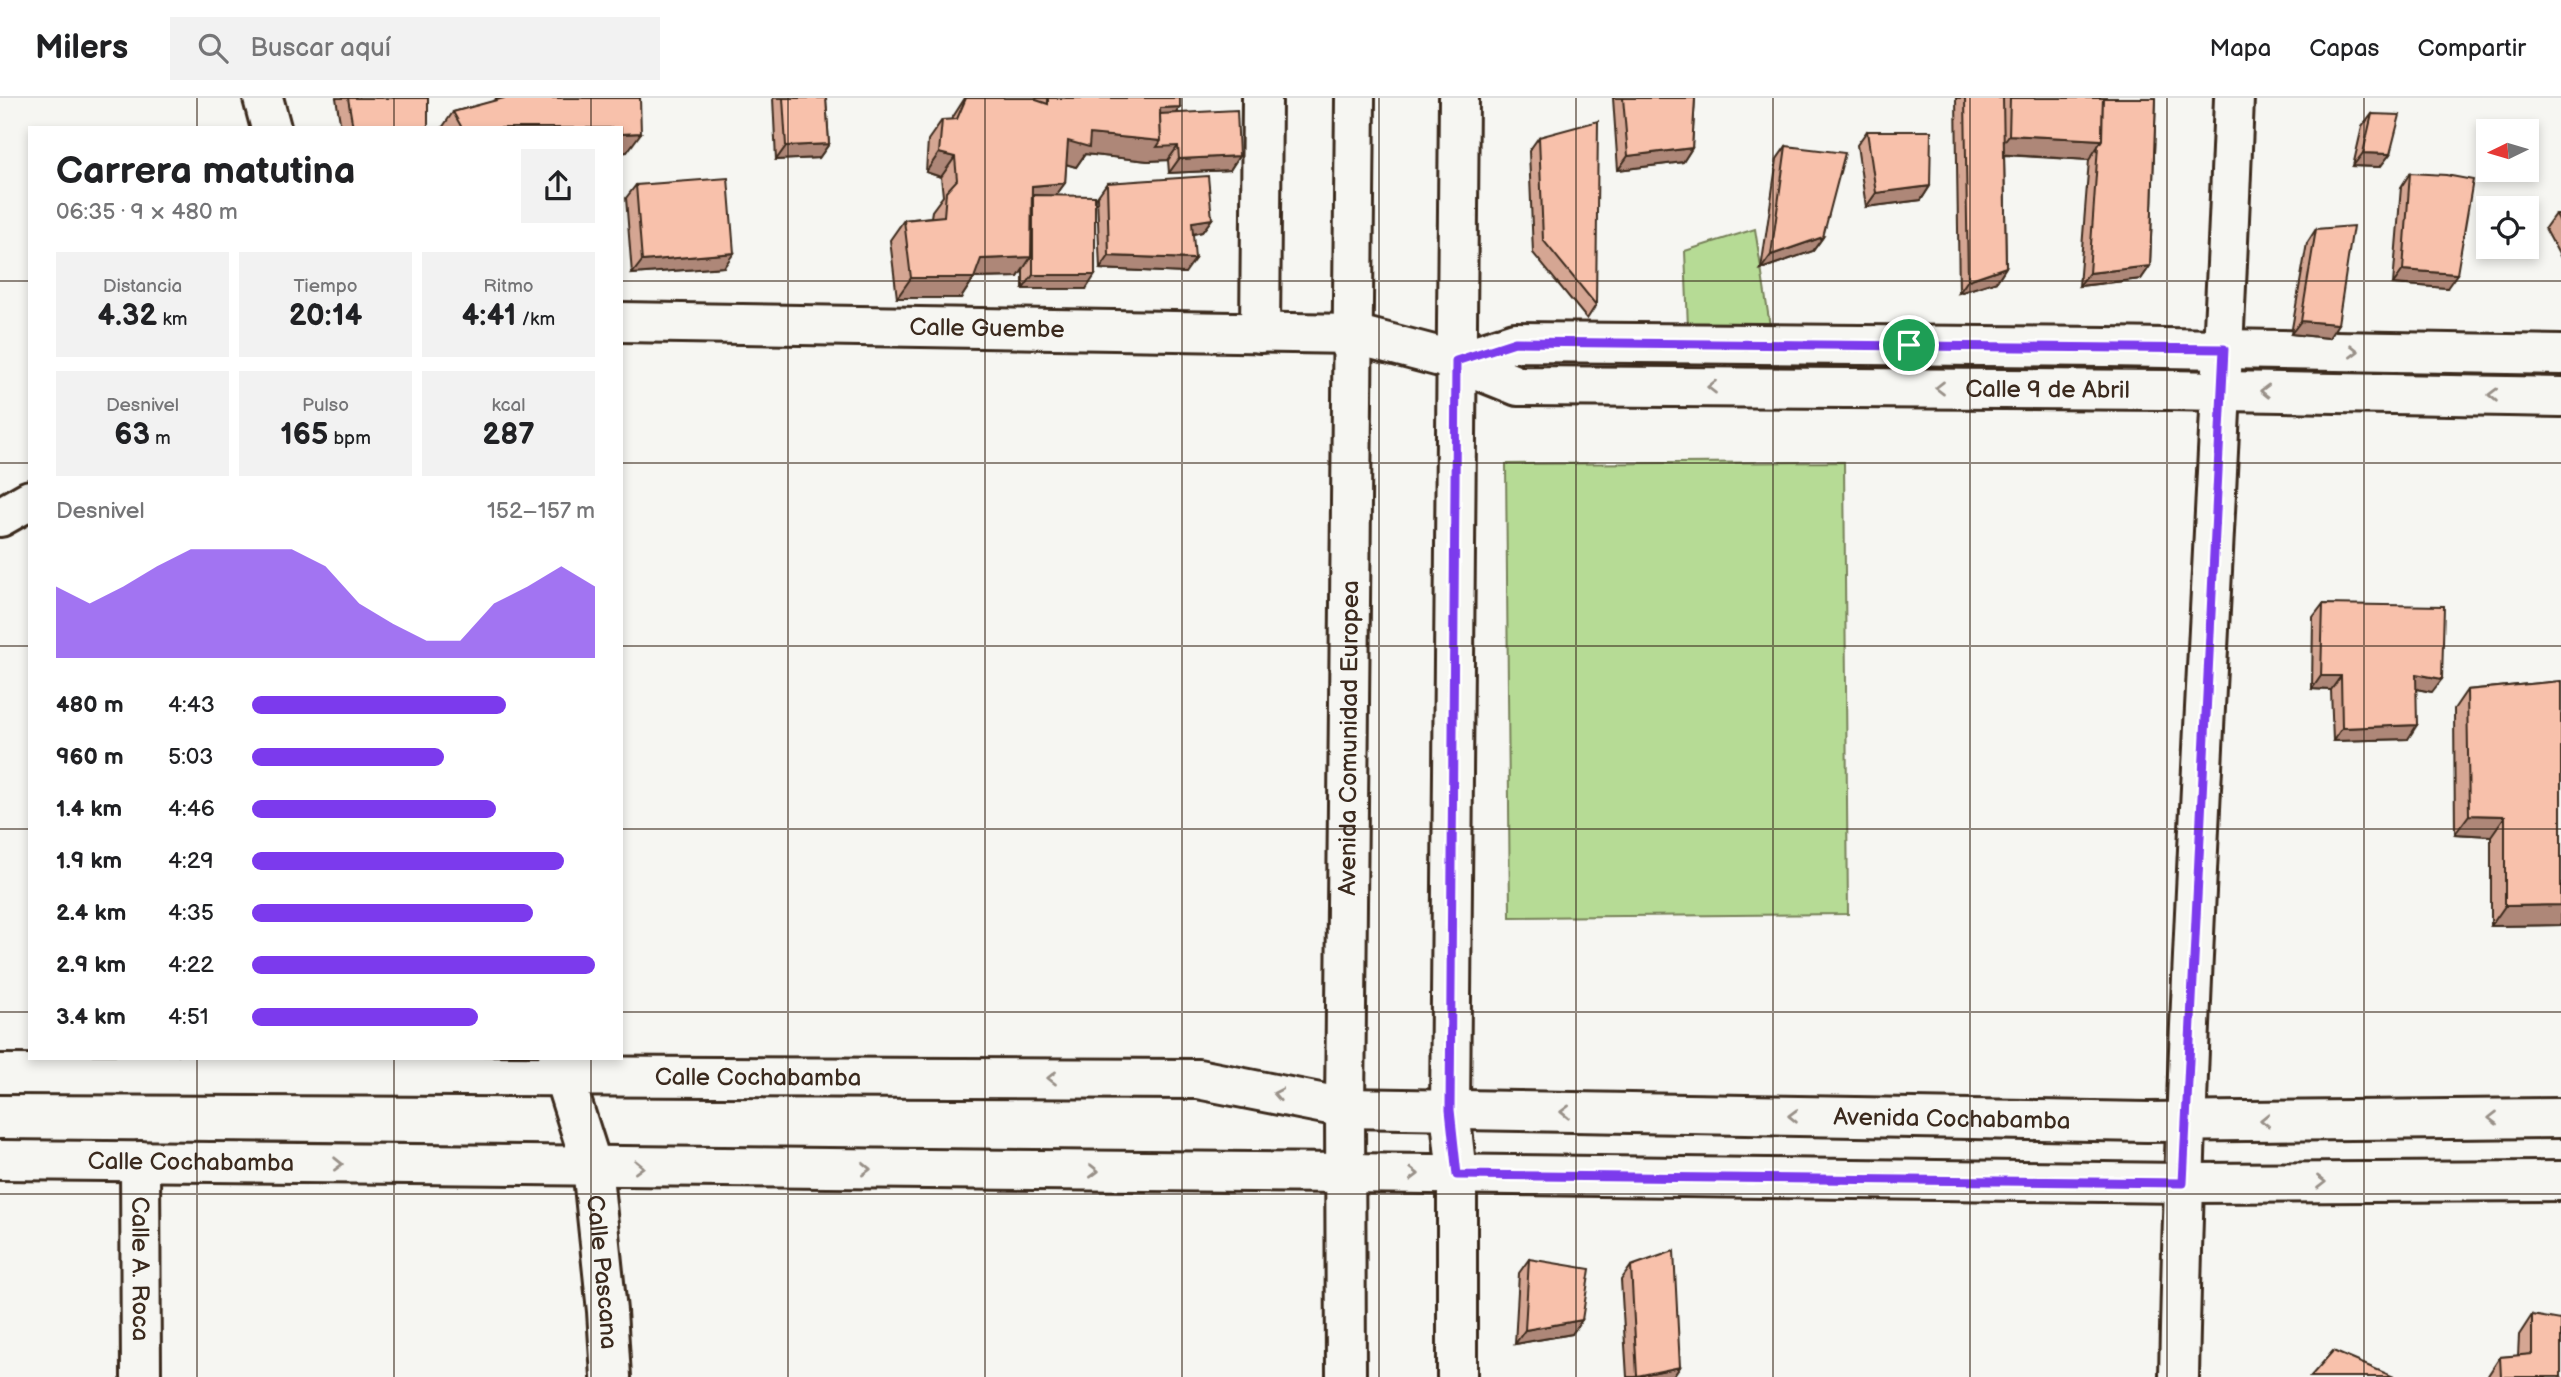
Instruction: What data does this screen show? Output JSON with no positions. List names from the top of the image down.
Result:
{
  "streets": {
    "main road": [
      "Calle Guembe",
      "Calle 9 de Abril",
      "Avenida Comunidad Europea",
      "Calle Cochabamba",
      "Avenida Cochabamba",
      "Calle A. Roca",
      "Calle Pascana"
    ]
  },
  "crossings": [
    ["Calle Guembe", "Calle 9 de Abril"],
    ["Calle Guembe", "Avenida Comunidad Europea"],
    ["Calle 9 de Abril", "Avenida Comunidad Europea"],
    ["Avenida Comunidad Europea", "Calle Cochabamba"],
    ["Avenida Comunidad Europea", "Avenida Cochabamba"],
    ["Calle Cochabamba", "Avenida Cochabamba"],
    ["Calle Cochabamba", "Calle A. Roca"],
    ["Calle Cochabamba", "Calle Pascana"]
  ],
  "north": "left",
  "page": {
    "header": "Milers",
    "search": "Buscar aquí",
    "nav": ["Mapa", "Capas", "Compartir"],
    "heading": ["Carrera matutina", "06:35 · 9 × 480 m"],
    "stats": [
      ["Distancia", "4.32 km"],
      ["Tiempo", "20:14"],
      ["Ritmo", "4:41 /km"],
      ["Desnivel", "63 m"],
      ["Pulso", "165 bpm"],
      ["kcal", "287"]
    ],
    "chart": ["Desnivel", "152–157 m"],
    "list": [
      {
        "name": "480 m",
        "note": "4:43"
      },
      {
        "name": "960 m",
        "note": "5:03"
      },
      {
        "name": "1.4 km",
        "note": "4:46"
      },
      {
        "name": "1.9 km",
        "note": "4:29"
      },
      {
        "name": "2.4 km",
        "note": "4:35"
      },
      {
        "name": "2.9 km",
        "note": "4:22"
      },
      {
        "name": "3.4 km",
        "note": "4:51"
      }
    ]
  }
}
